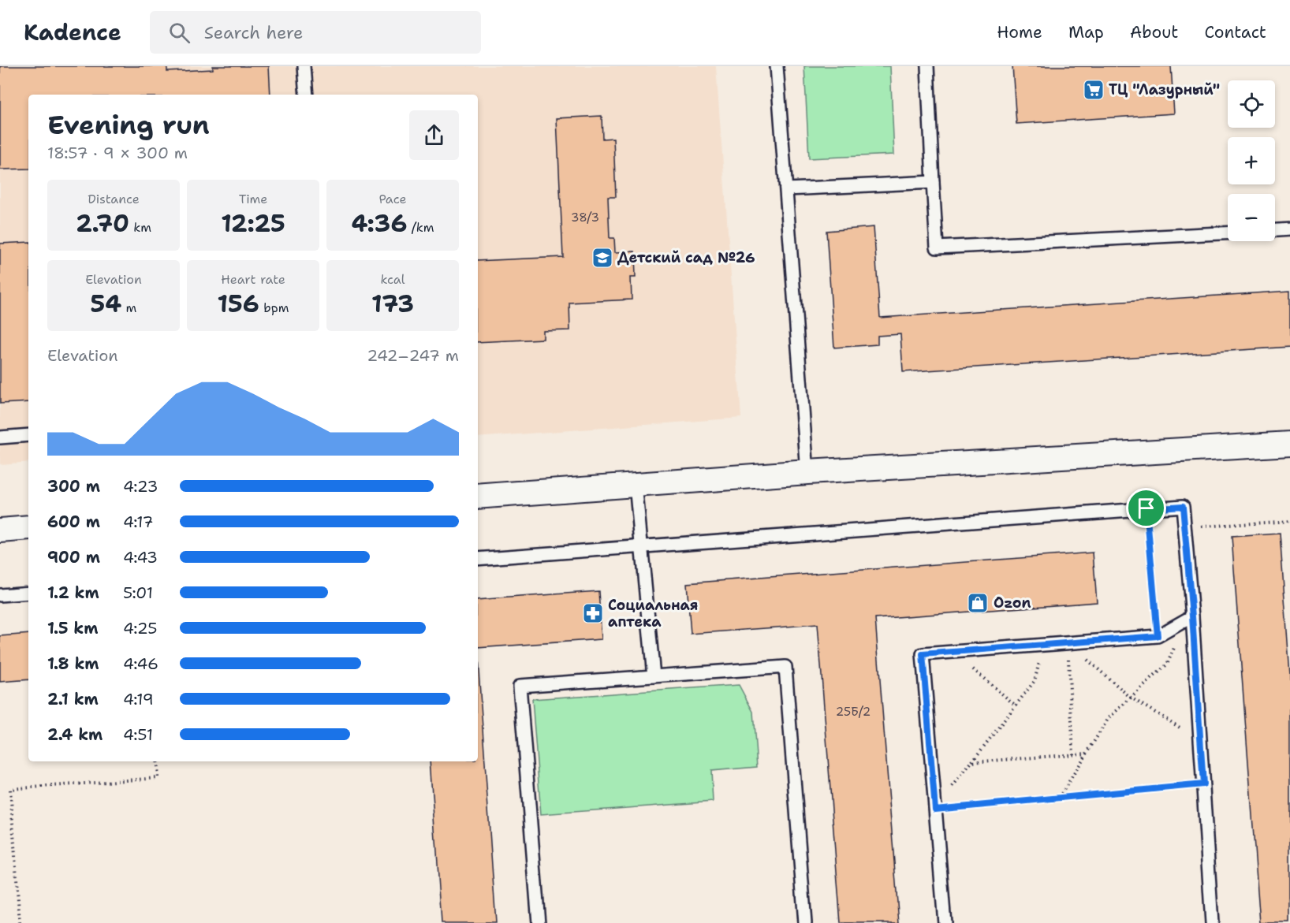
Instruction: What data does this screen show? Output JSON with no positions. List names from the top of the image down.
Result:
{
  "places": {
    "supermarket": ["ТЦ \"Лазурный\""],
    "school or university": ["Детский сад №26"],
    "shop": ["Ozon"],
    "pharmacy": ["Социальная аптека"]
  },
  "house_numbers": ["38/3", "25Б/2"],
  "page": {
    "header": "Kadence",
    "search": "Search here",
    "nav": [
      "Home",
      "Map",
      "About",
      "Contact"
    ],
    "map_buttons": ["+", "−"],
    "heading": ["Evening run", "18:57 · 9 × 300 m"],
    "stats": [
      ["Distance", "2.70 km"],
      ["Time", "12:25"],
      ["Pace", "4:36 /km"],
      ["Elevation", "54 m"],
      ["Heart rate", "156 bpm"],
      ["kcal", "173"]
    ],
    "chart": ["Elevation", "242–247 m"],
    "list": [
      {
        "name": "300 m",
        "note": "4:23"
      },
      {
        "name": "600 m",
        "note": "4:17"
      },
      {
        "name": "900 m",
        "note": "4:43"
      },
      {
        "name": "1.2 km",
        "note": "5:01"
      },
      {
        "name": "1.5 km",
        "note": "4:25"
      },
      {
        "name": "1.8 km",
        "note": "4:46"
      },
      {
        "name": "2.1 km",
        "note": "4:19"
      },
      {
        "name": "2.4 km",
        "note": "4:51"
      }
    ]
  }
}
